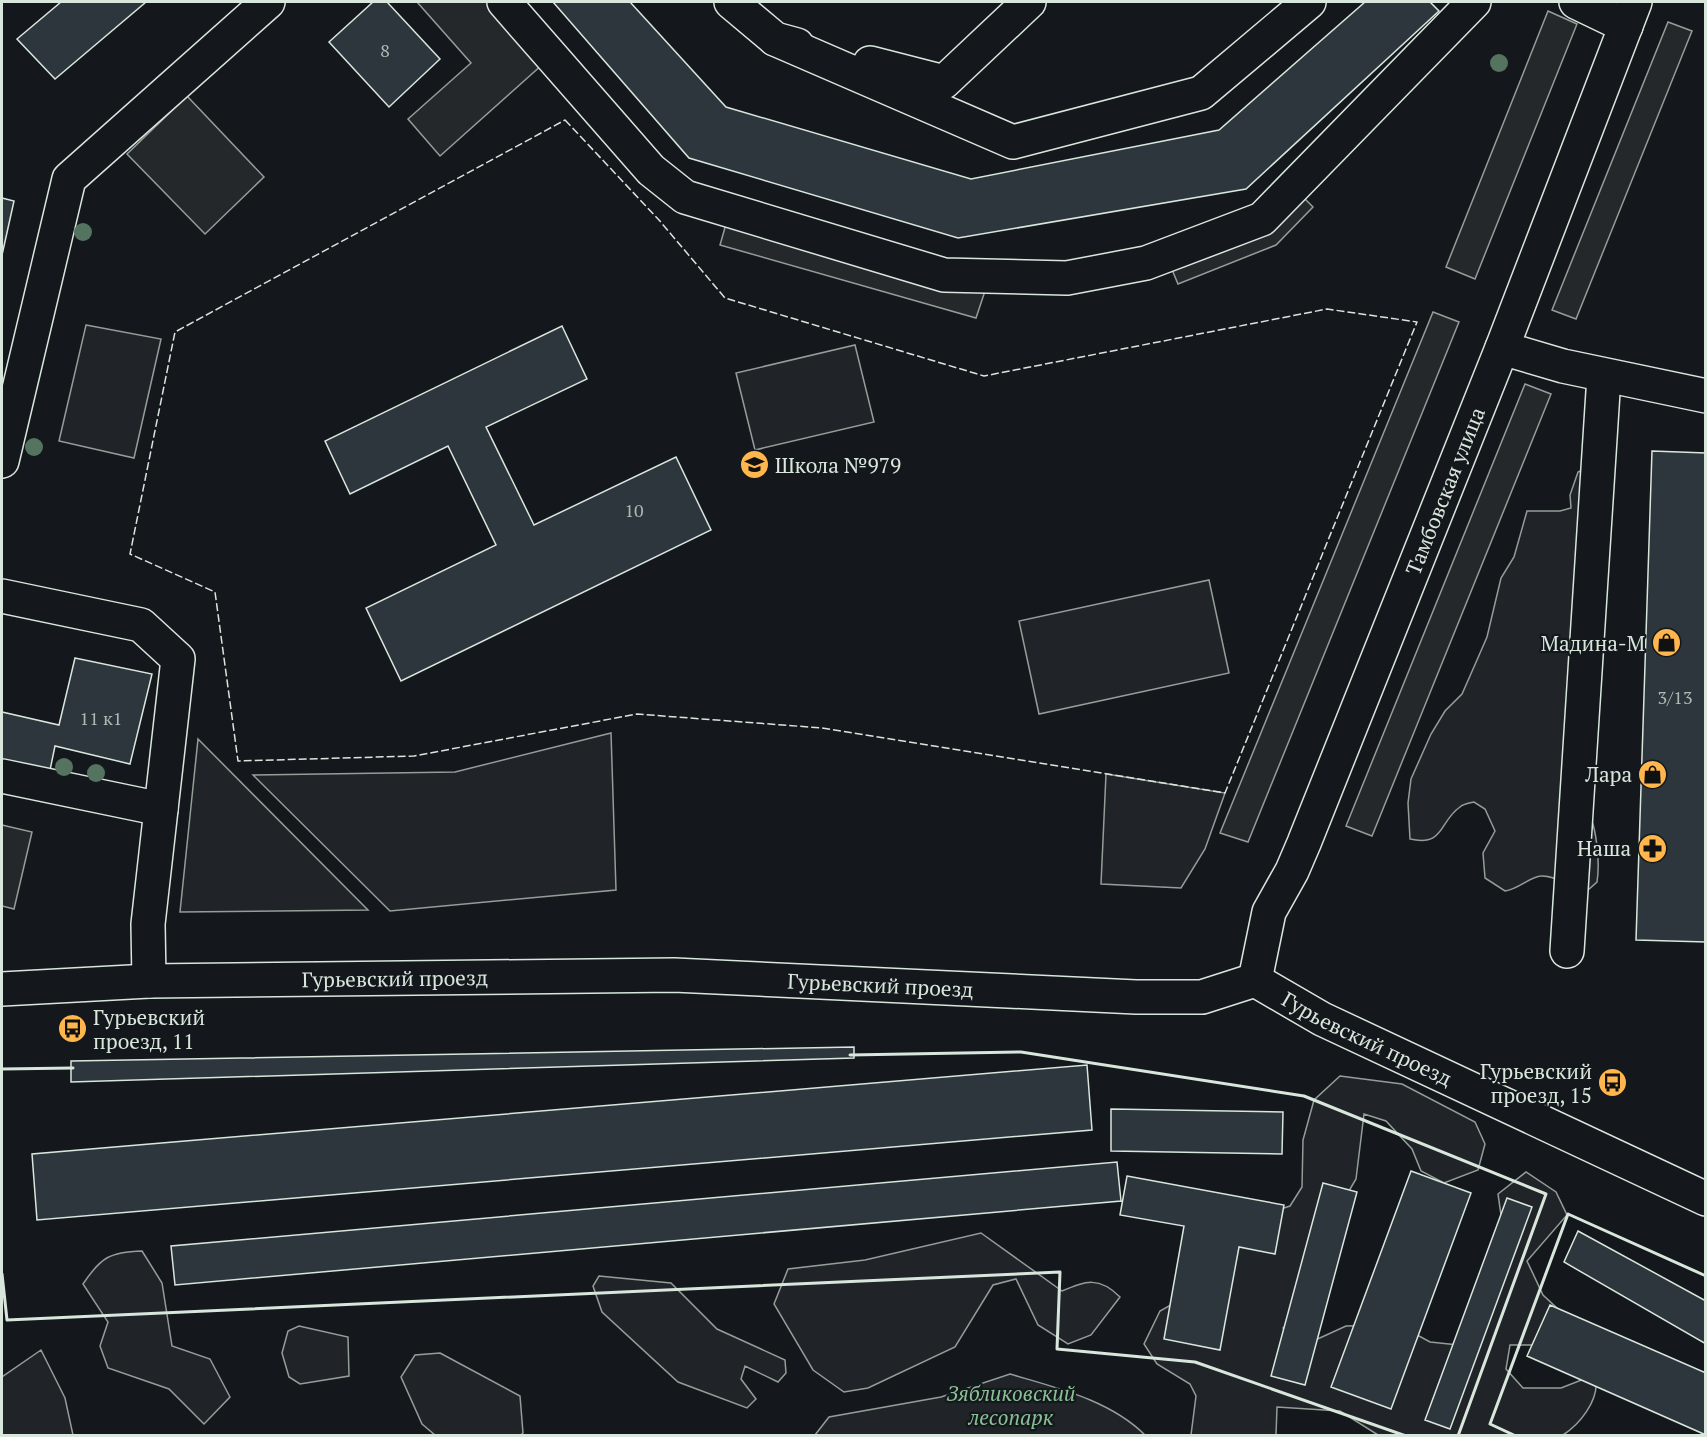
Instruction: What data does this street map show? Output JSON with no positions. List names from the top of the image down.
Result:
{
  "streets": {
    "street": ["Тамбовская улица", "Гурьевский проезд"]
  },
  "crossings": [
    ["Тамбовская улица", "Гурьевский проезд"]
  ],
  "parks": ["Зябликовский лесопарк"],
  "places": {
    "school or university": ["Школа №979"],
    "shop": ["Мадина-М", "Лара"],
    "pharmacy": ["Наша"],
    "bus stop": ["Гурьевский проезд, 11", "Гурьевский проезд, 15"]
  },
  "house_numbers": [
    "8",
    "10",
    "3/13",
    "11 к1"
  ]
}
